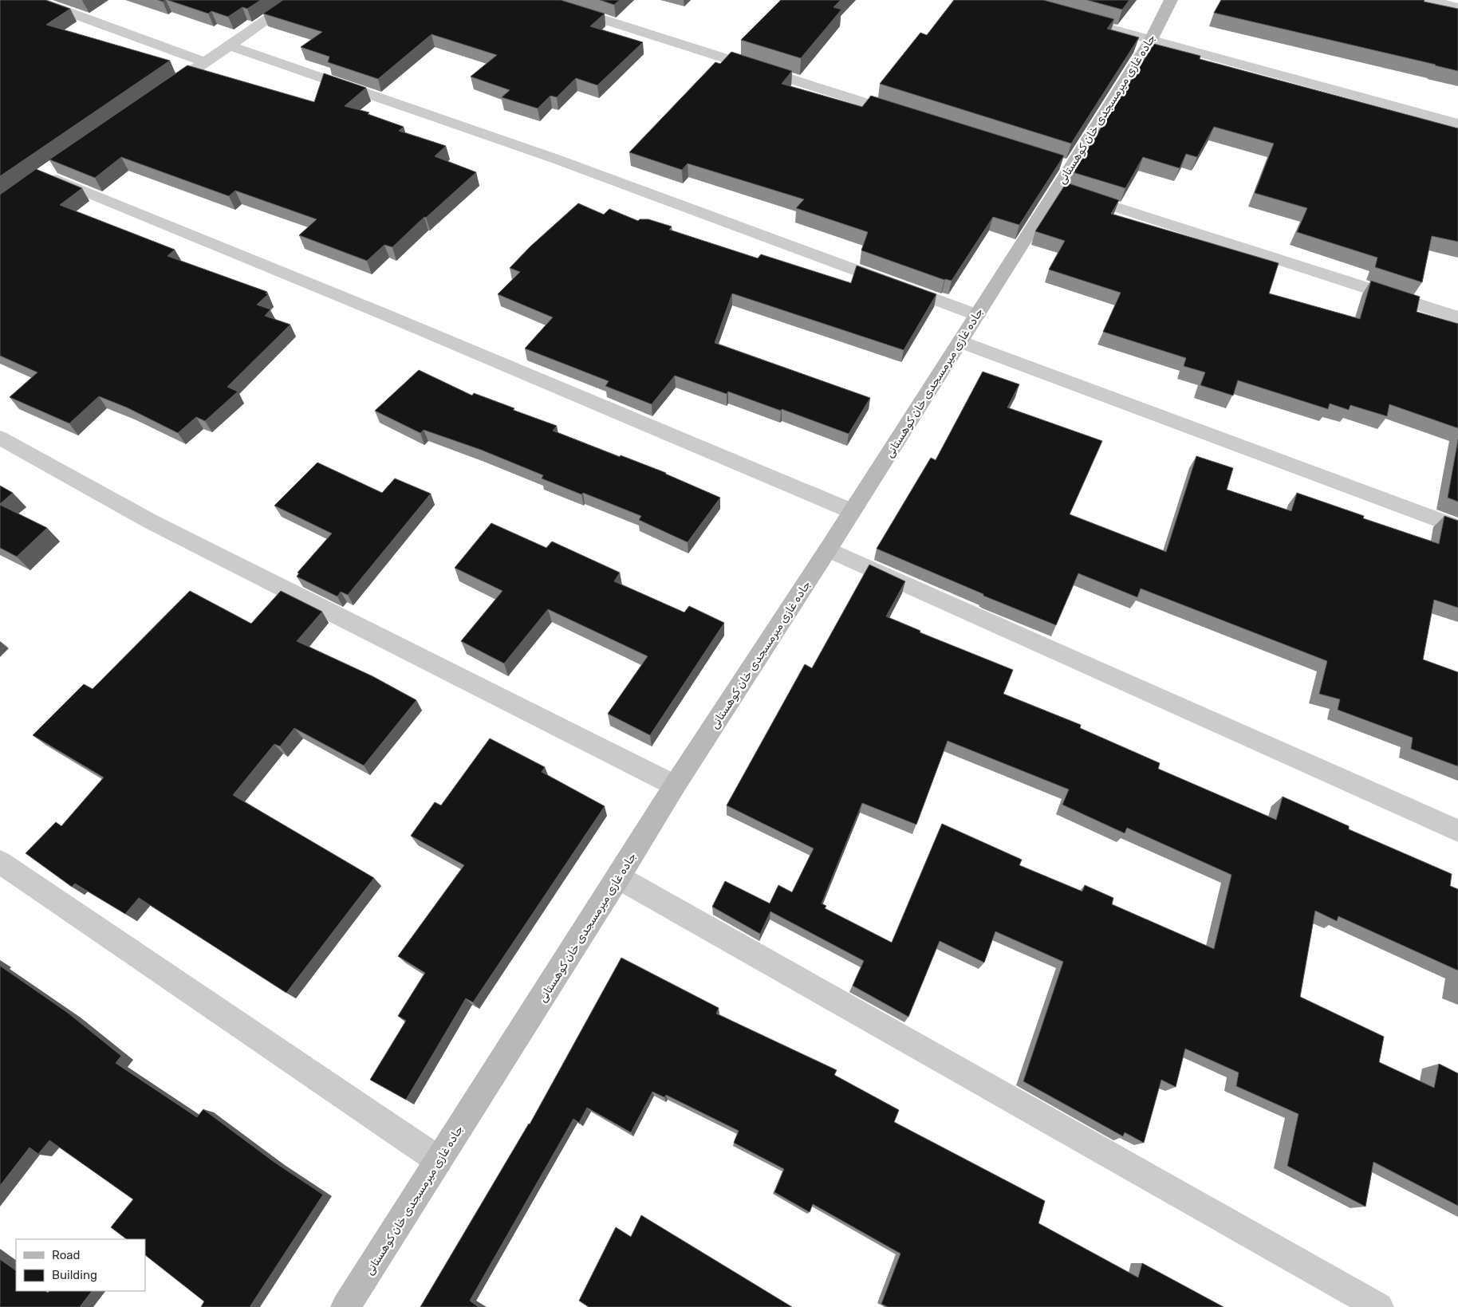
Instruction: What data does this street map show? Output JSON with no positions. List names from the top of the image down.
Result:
{
  "streets": {
    "main road": ["جاده غازی میرمسجدی خان کوهستانی"]
  },
  "legend": ["Road", "Building"]
}
